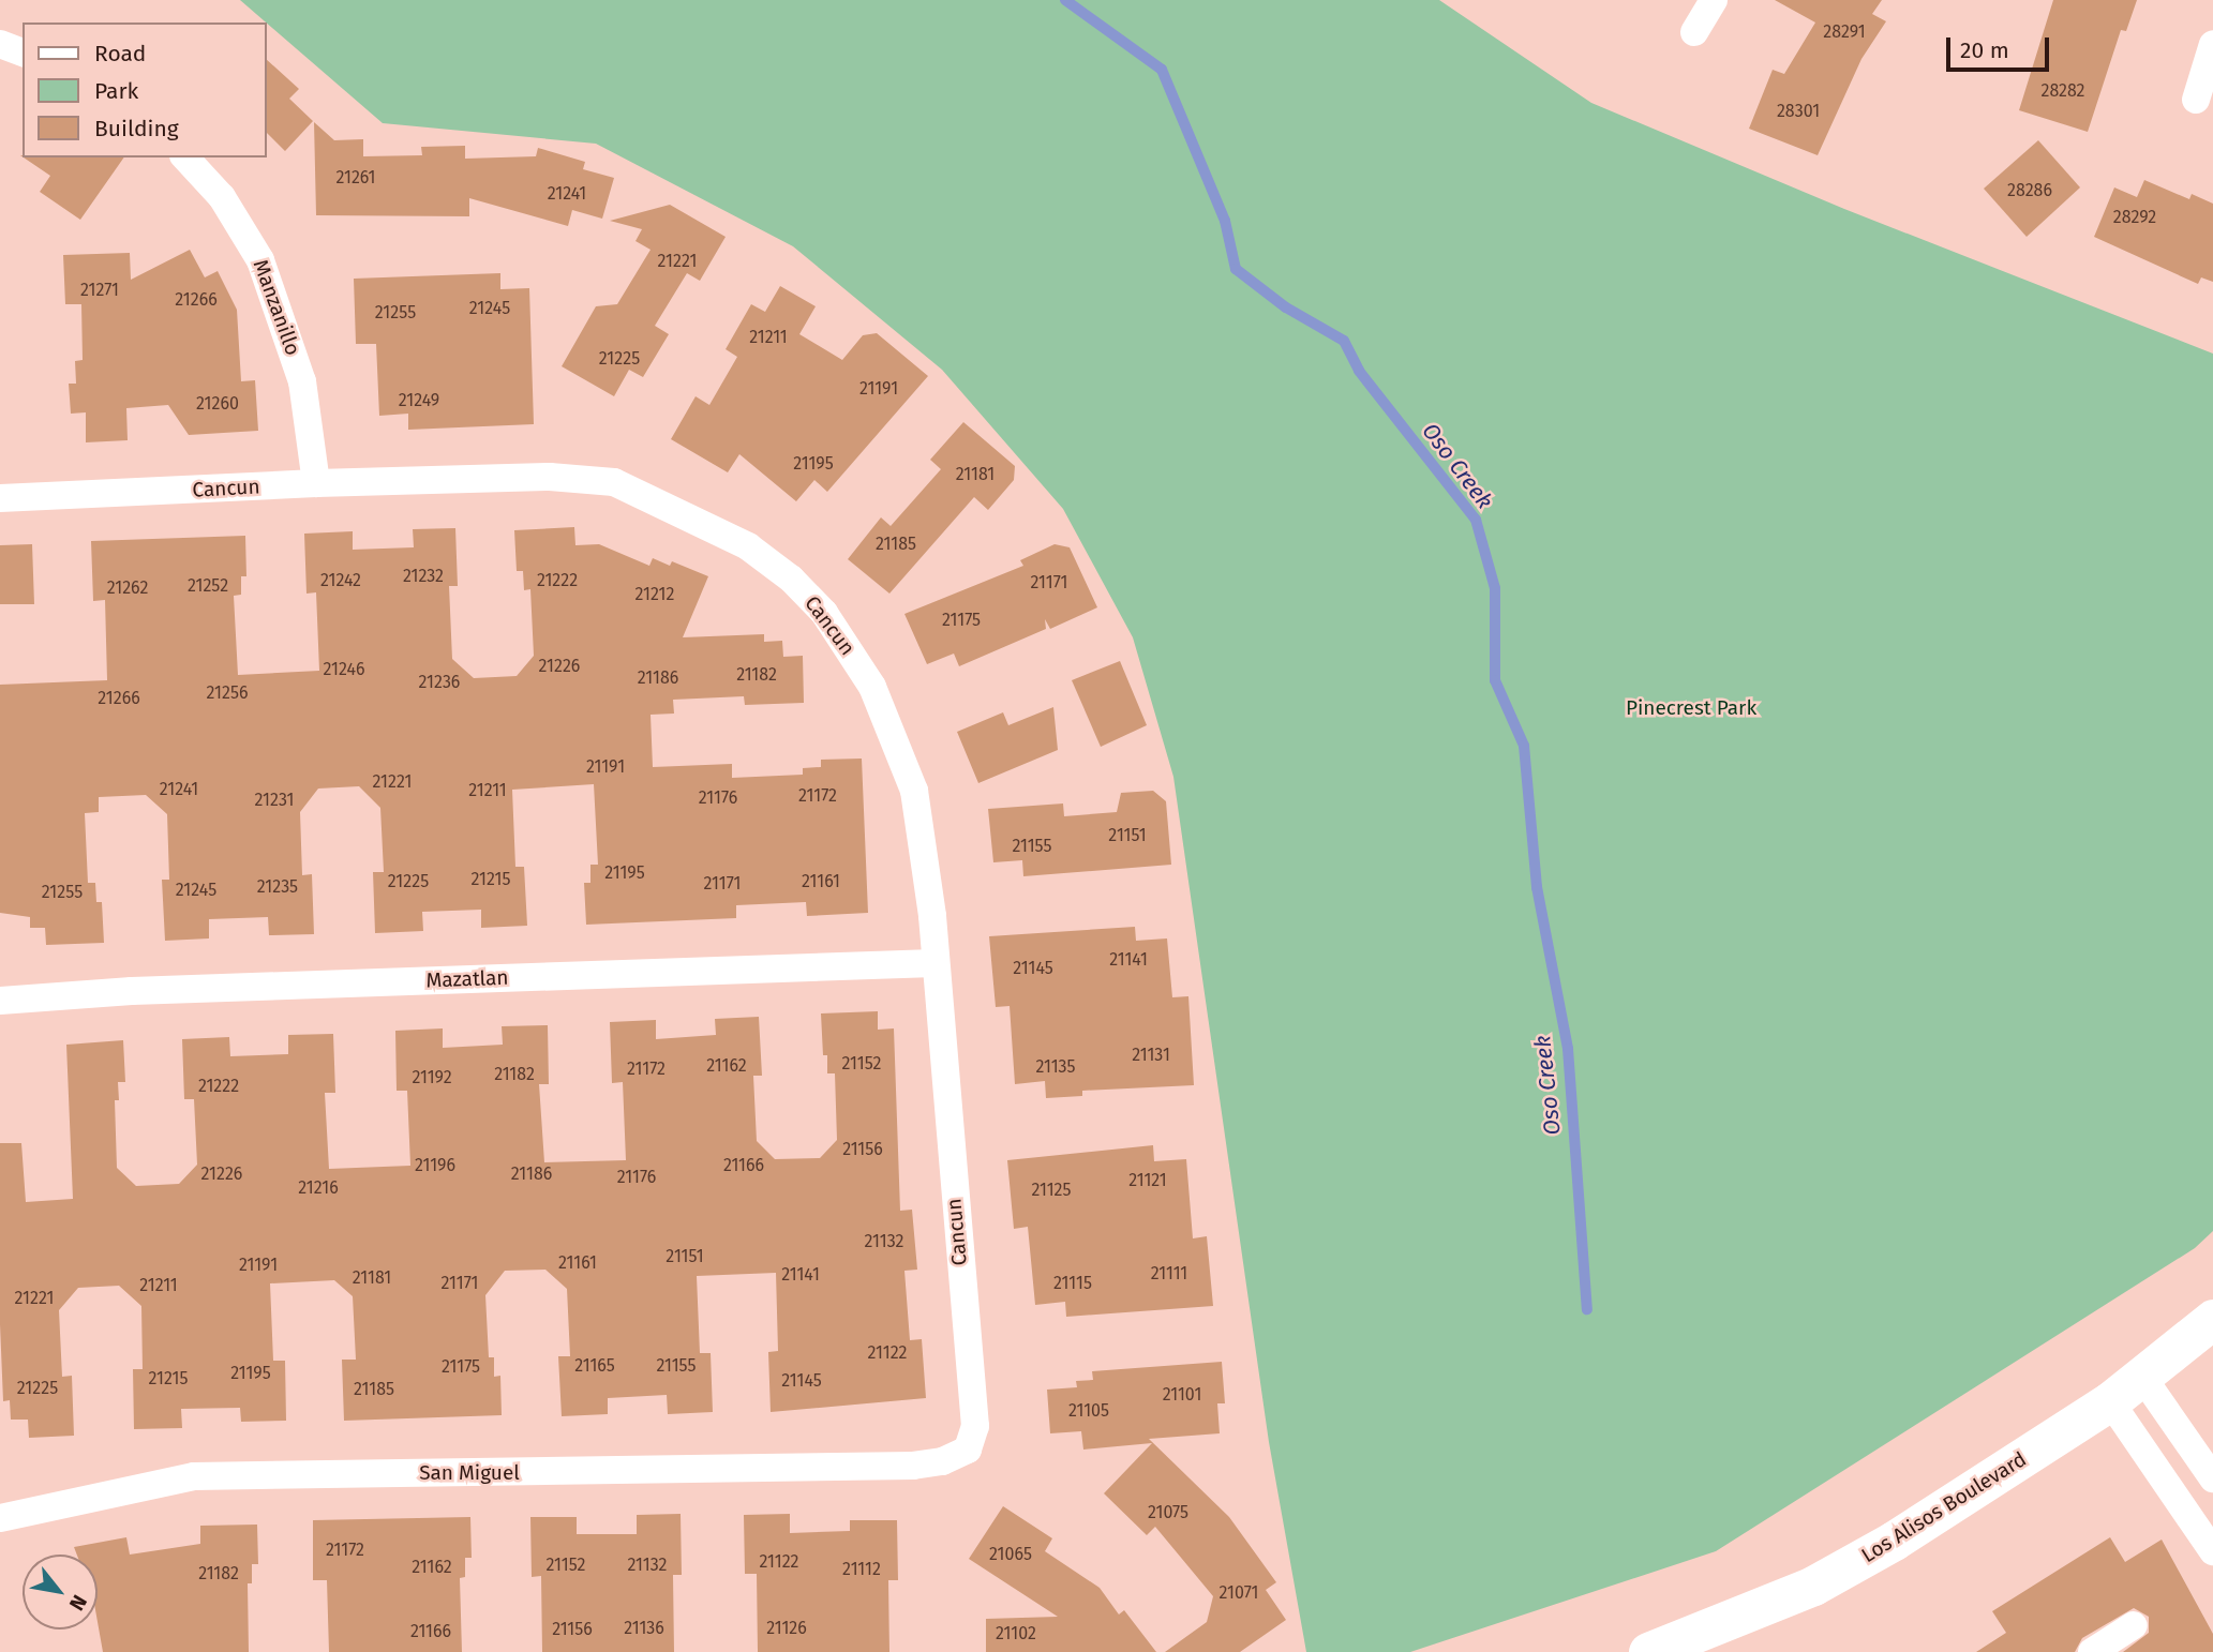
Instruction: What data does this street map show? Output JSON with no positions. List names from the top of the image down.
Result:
{
  "streets": {
    "main road": ["Los Alisos Boulevard"],
    "street": [
      "Manzanillo",
      "Cancun",
      "Mazatlan",
      "San Miguel"
    ]
  },
  "crossings": [
    ["Manzanillo", "Cancun"],
    ["Cancun", "Mazatlan"],
    ["Cancun", "San Miguel"]
  ],
  "water": ["Oso Creek"],
  "parks": ["Pinecrest Park"],
  "house_numbers": [
    "28291",
    "28282",
    "28301",
    "21261",
    "28286",
    "21241",
    "28292",
    "21221",
    "21271",
    "21266",
    "21245",
    "21255",
    "21211",
    "21225",
    "21191",
    "21249",
    "21260",
    "21195",
    "21181",
    "21185",
    "21232",
    "21242",
    "21222",
    "21171",
    "21252",
    "21262",
    "21212",
    "21175",
    "21226",
    "21246",
    "21182",
    "21186",
    "21236",
    "21256",
    "21266",
    "21191",
    "21221",
    "21241",
    "21211",
    "21172",
    "21176",
    "21231",
    "21151",
    "21155",
    "21195",
    "21215",
    "21225",
    "21161",
    "21171",
    "21235",
    "21245",
    "21255",
    "21141",
    "21145",
    "21131",
    "21152",
    "21162",
    "21135",
    "21172",
    "21182",
    "21192",
    "21222",
    "21156",
    "21196",
    "21166",
    "21226",
    "21186",
    "21176",
    "21121",
    "21216",
    "21125",
    "21132",
    "21151",
    "21161",
    "21191",
    "21111",
    "21141",
    "21181",
    "21171",
    "21115",
    "21211",
    "21221",
    "21122",
    "21165",
    "21155",
    "21175",
    "21195",
    "21215",
    "21145",
    "21225",
    "21185",
    "21101",
    "21105",
    "21075",
    "21172",
    "21065",
    "21122",
    "21152",
    "21132",
    "21162",
    "21112",
    "21182",
    "21071",
    "21136",
    "21126",
    "21156",
    "21166",
    "21102"
  ],
  "legend": ["Road", "Park", "Building"],
  "scale_bar": "20 m",
  "north": "bottom right"
}
